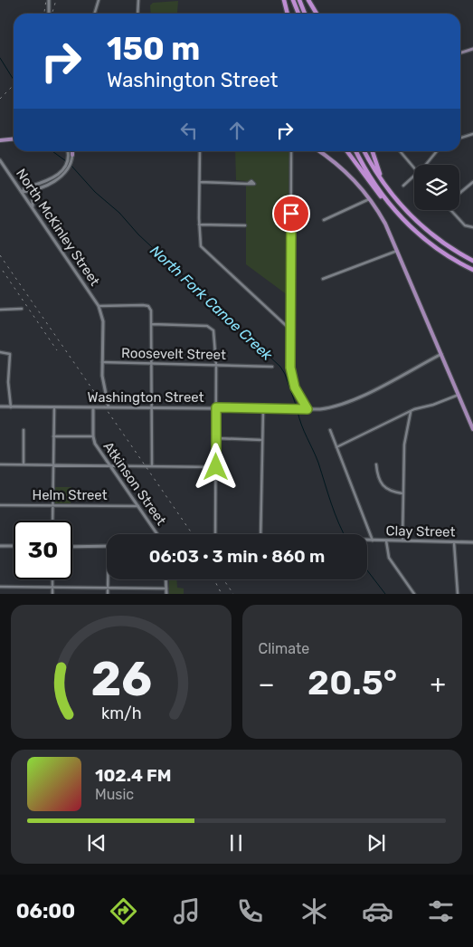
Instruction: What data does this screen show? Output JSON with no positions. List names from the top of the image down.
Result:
{
  "streets": {
    "street": [
      "North McKinley Street",
      "Roosevelt Street",
      "Washington Street",
      "Atkinson Street",
      "Helm Street",
      "Clay Street"
    ]
  },
  "crossings": [
    ["Washington Street", "Atkinson Street"],
    ["Atkinson Street", "Helm Street"]
  ],
  "water": ["North Fork Canoe Creek"],
  "page": {
    "turn": ["150 m", "Washington Street"],
    "limit": "30",
    "trip": "06:03 · 3 min · 860 m",
    "tile": "Climate",
    "heat": ["−", "20.5°", "+"],
    "song": ["102.4 FM", "Music"],
    "tabs": "06:00",
    "gauge": ["26", "km/h"]
  }
}
